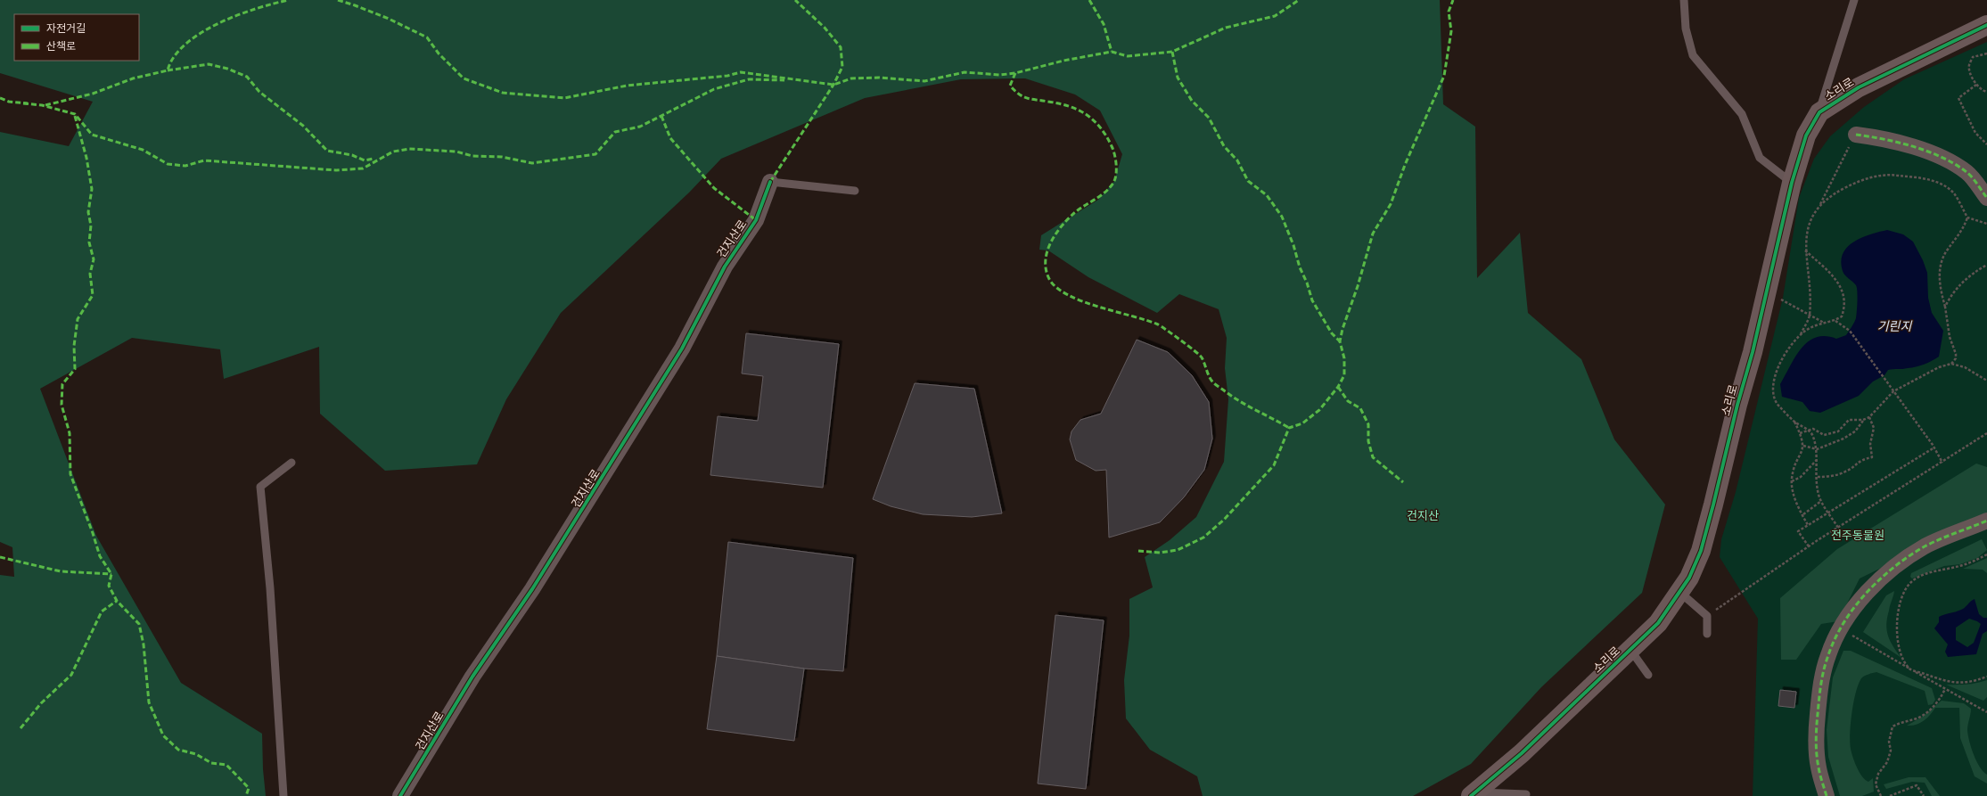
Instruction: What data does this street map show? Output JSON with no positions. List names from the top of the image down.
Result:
{
  "streets": {
    "street": ["소리로", "건지산로"]
  },
  "water": ["기린지"],
  "parks": ["건지산", "전주동물원"],
  "legend": ["자전거길", "산책로"]
}
